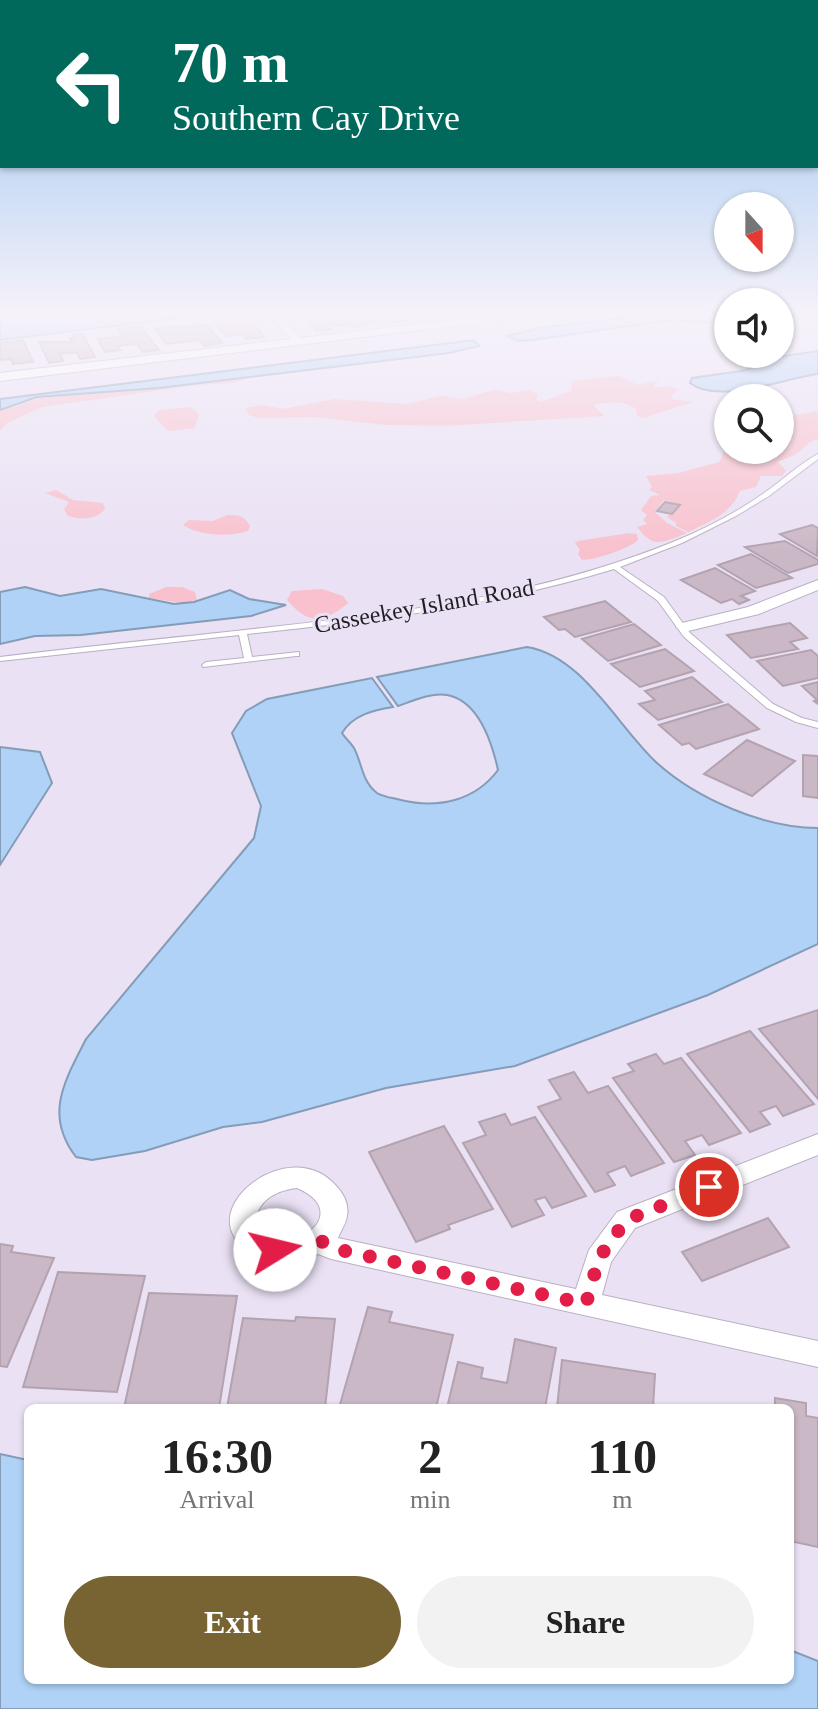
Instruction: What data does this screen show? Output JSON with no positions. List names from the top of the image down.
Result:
{
  "streets": {
    "lane": ["Casseekey Island Road"]
  },
  "north": "bottom",
  "page": {
    "turn": ["70 m", "Southern Cay Drive"],
    "eta": [
      "16:30",
      "Arrival",
      "2",
      "min",
      "110",
      "m"
    ],
    "buttons": ["Exit", "Share"]
  }
}
